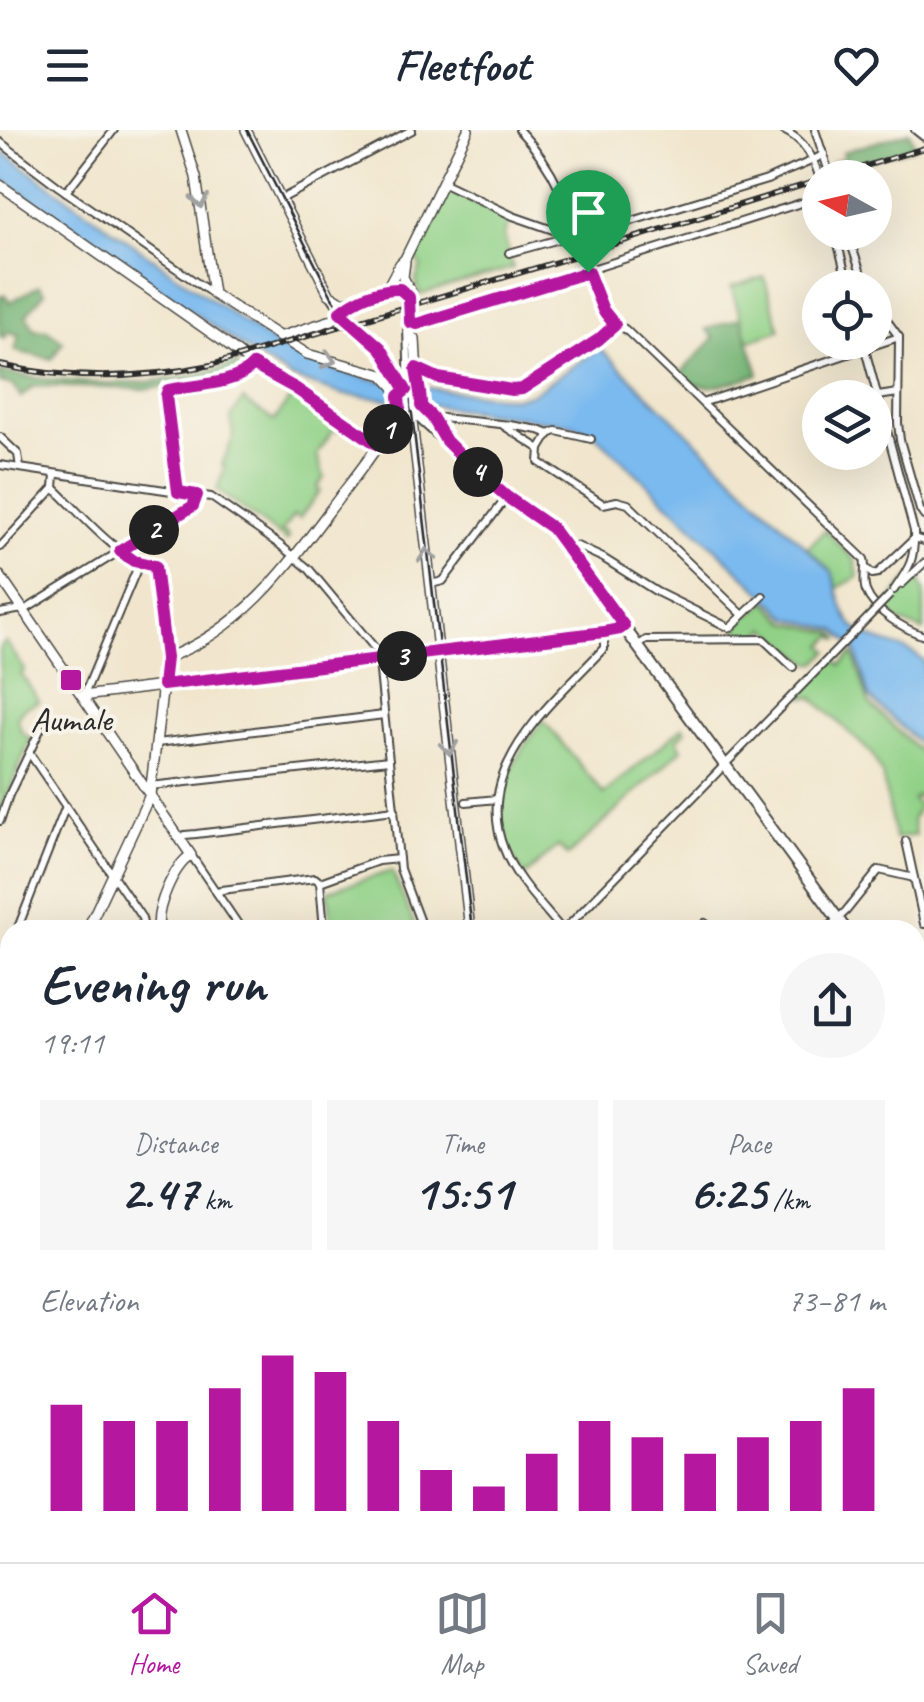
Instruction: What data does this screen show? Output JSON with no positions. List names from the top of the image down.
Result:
{
  "places": {
    "transit": ["Aumale"]
  },
  "north": "left",
  "page": {
    "header": "Fleetfoot",
    "pins": [
      "1",
      "4",
      "2",
      "3"
    ],
    "heading": ["Evening run", "19:11"],
    "stats": [
      ["Distance", "2.47 km"],
      ["Time", "15:51"],
      ["Pace", "6:25 /km"]
    ],
    "chart": ["Elevation", "73–81 m"],
    "tabs": ["Home", "Map", "Saved"]
  }
}
